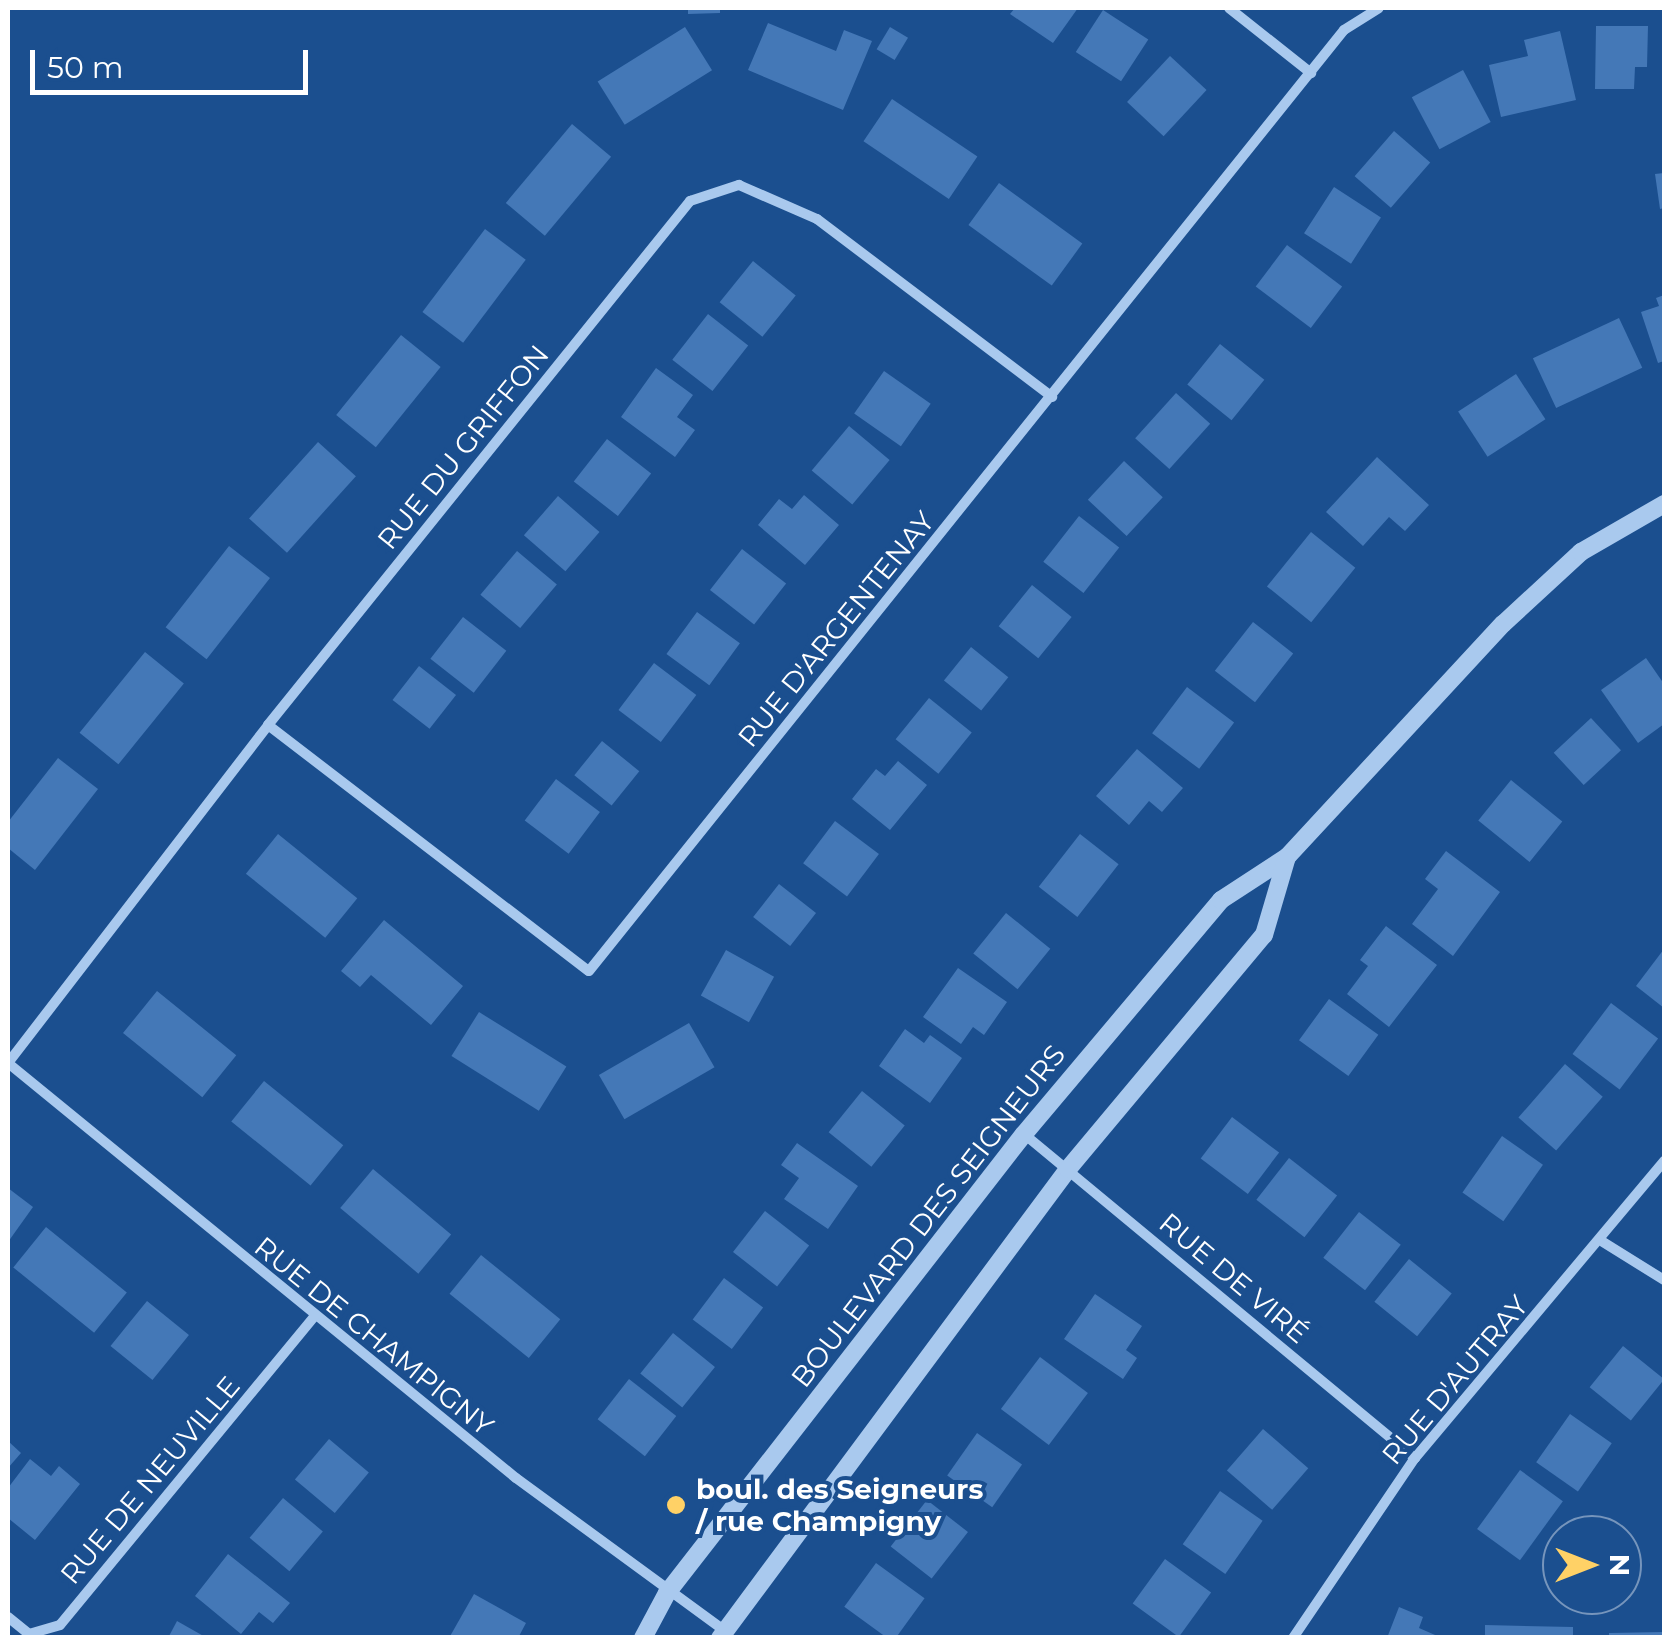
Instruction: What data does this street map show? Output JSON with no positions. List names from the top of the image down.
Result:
{
  "streets": {
    "street": [
      "RUE DU GRIFFON",
      "RUE D'ARGENTENAY",
      "BOULEVARD DES SEIGNEURS",
      "RUE DE VIRÉ",
      "RUE DE CHAMPIGNY",
      "RUE D'AUTRAY",
      "RUE DE NEUVILLE"
    ]
  },
  "crossings": [
    ["RUE DU GRIFFON", "RUE D'ARGENTENAY"],
    ["RUE DU GRIFFON", "RUE DE CHAMPIGNY"],
    ["BOULEVARD DES SEIGNEURS", "RUE DE VIRÉ"],
    ["BOULEVARD DES SEIGNEURS", "RUE DE CHAMPIGNY"],
    ["RUE DE VIRÉ", "RUE D'AUTRAY"],
    ["RUE DE CHAMPIGNY", "RUE DE NEUVILLE"]
  ],
  "places": ["boul. des Seigneurs / rue Champigny"],
  "scale_bar": "50 m",
  "north": "right"
}
